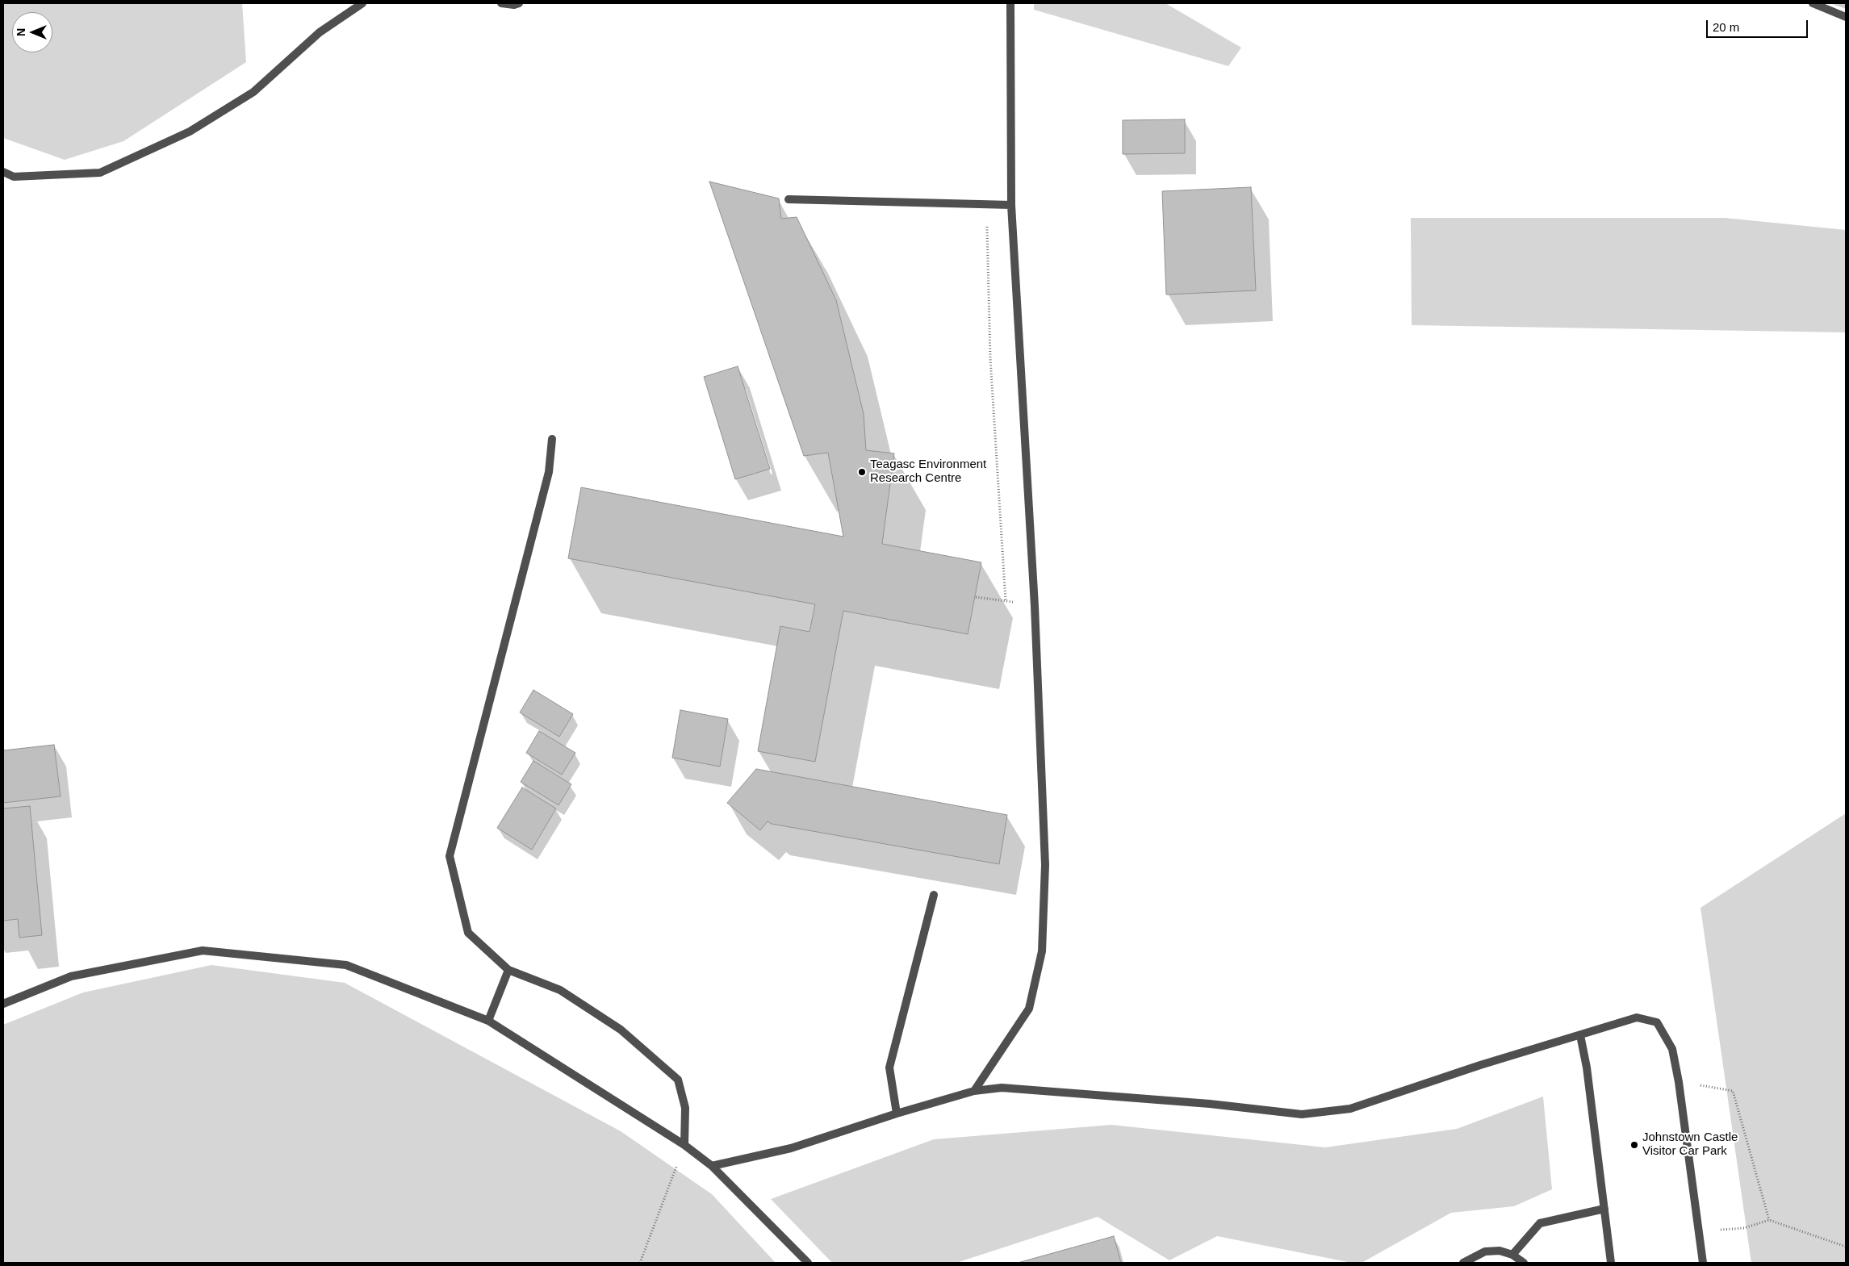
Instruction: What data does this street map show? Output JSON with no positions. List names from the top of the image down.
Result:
{
  "places": ["Teagasc Environment Research Centre", "Johnstown Castle Visitor Car Park"],
  "scale_bar": "20 m",
  "north": "left"
}
